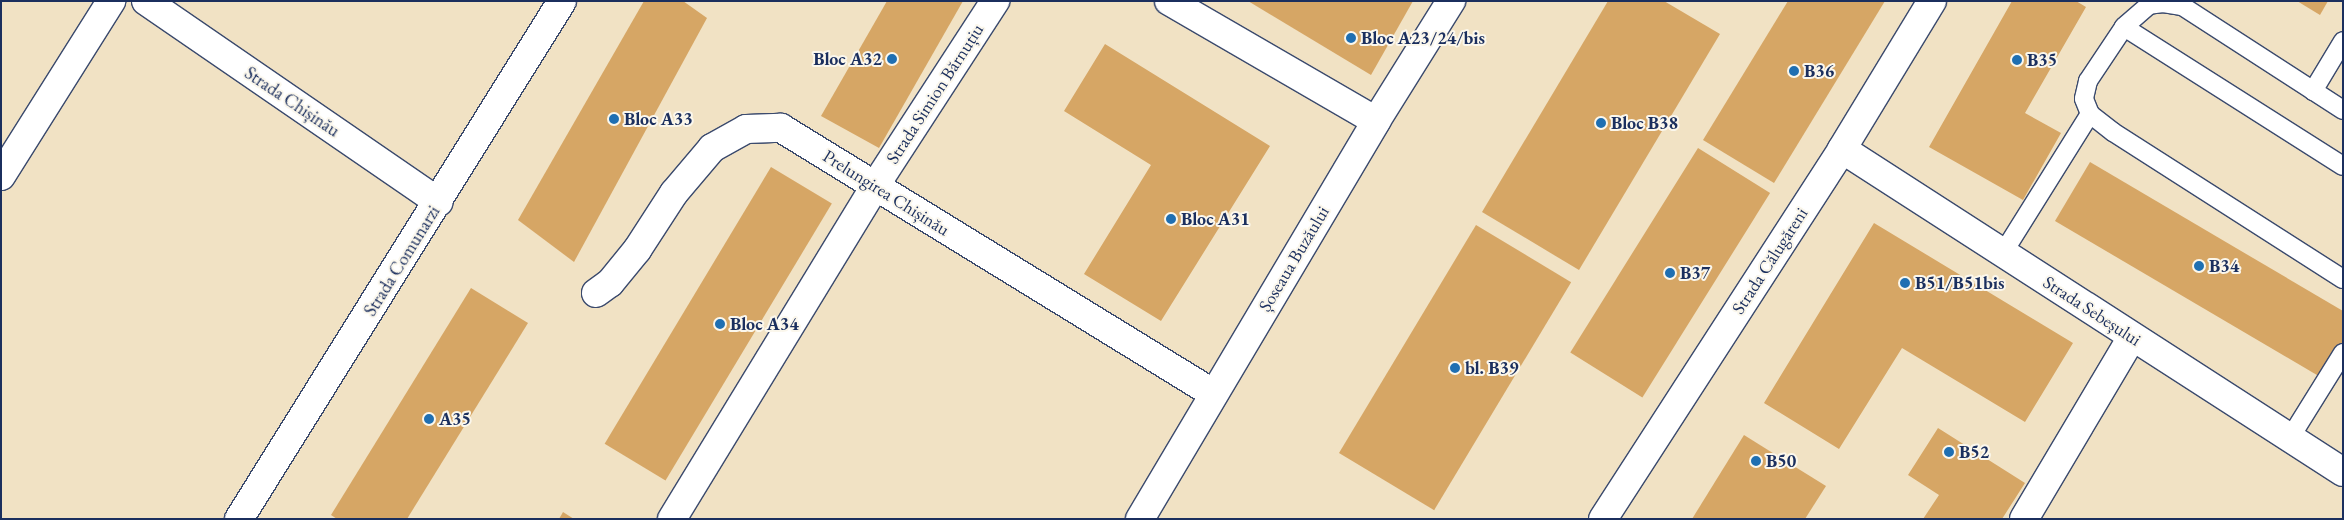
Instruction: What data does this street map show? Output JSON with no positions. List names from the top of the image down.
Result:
{
  "streets": {
    "street": [
      "Strada Simion Bărnuțiu",
      "Strada Chișinău",
      "Prelungirea Chișinău",
      "Șoseaua Buzăului",
      "Strada Comunarzi",
      "Strada Călugăreni",
      "Strada Sebeșului"
    ]
  },
  "crossings": [
    ["Strada Simion Bărnuțiu", "Prelungirea Chișinău"],
    ["Strada Chișinău", "Strada Comunarzi"],
    ["Prelungirea Chișinău", "Șoseaua Buzăului"],
    ["Strada Călugăreni", "Strada Sebeșului"]
  ],
  "places": [
    "Bloc A23/24/bis",
    "Bloc A32",
    "B35",
    "B36",
    "Bloc A33",
    "Bloc B38",
    "Bloc A31",
    "B34",
    "B37",
    "B51/B51bis",
    "Bloc A34",
    "bl. B39",
    "A35",
    "B52",
    "B50"
  ]
}
